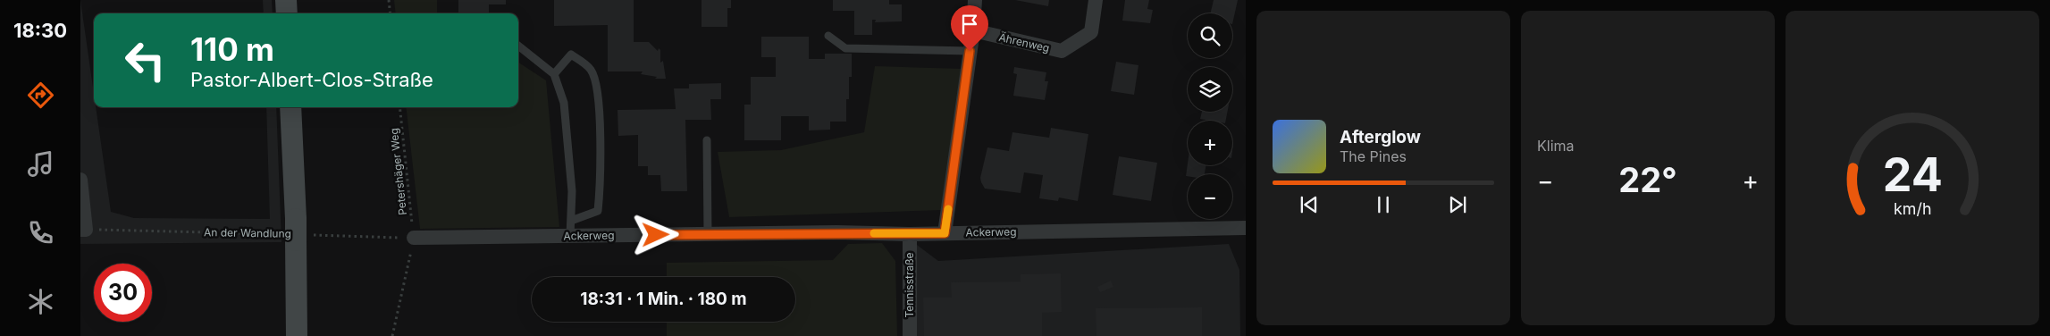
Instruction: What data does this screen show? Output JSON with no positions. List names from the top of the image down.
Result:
{
  "streets": {
    "street": ["Ährenweg", "Ackerweg", "Tennisstraße"],
    "path": ["Petershäger Weg", "An der Wandlung"]
  },
  "crossings": [
    ["Petershäger Weg", "Ackerweg"],
    ["Petershäger Weg", "An der Wandlung"],
    ["Ackerweg", "An der Wandlung"],
    ["Ackerweg", "Tennisstraße"]
  ],
  "page": {
    "tabs": "18:30",
    "tile": "Klima",
    "map_buttons": ["+", "−"],
    "turn": ["110 m", "Pastor-Albert-Clos-Straße"],
    "song": ["Afterglow", "The Pines"],
    "heat": ["−", "22°", "+"],
    "limit": "30",
    "trip": "18:31 · 1 Min. · 180 m",
    "gauge": ["24", "km/h"]
  }
}
